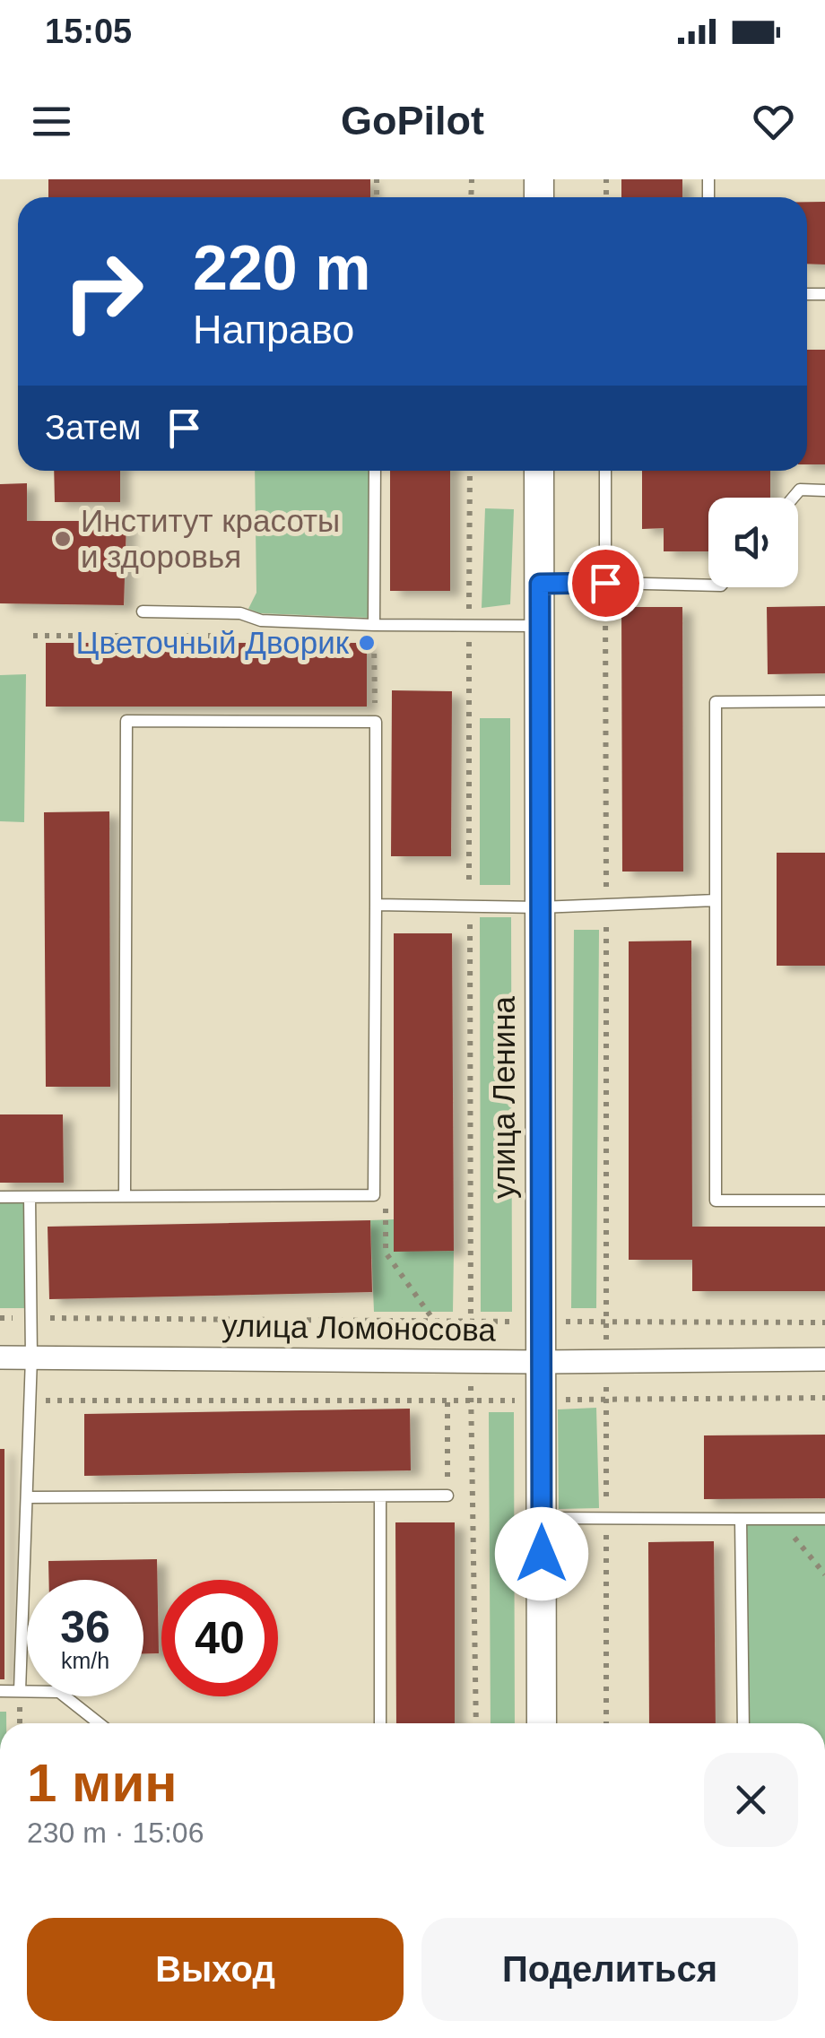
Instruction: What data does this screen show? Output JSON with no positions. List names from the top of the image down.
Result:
{
  "streets": {
    "street": ["улица Ленина", "улица Ломоносова"]
  },
  "crossings": [
    ["улица Ленина", "улица Ломоносова"]
  ],
  "places": ["Институт красоты и здоровья", "Цветочный Дворик"],
  "page": {
    "status": "15:05",
    "header": "GoPilot",
    "turn": ["220 m", "Направо"],
    "then": "Затем",
    "speed": "36 km/h",
    "limit": "40",
    "heading": ["1 мин", "230 m · 15:06"],
    "buttons": ["Выход", "Поделиться"]
  }
}
